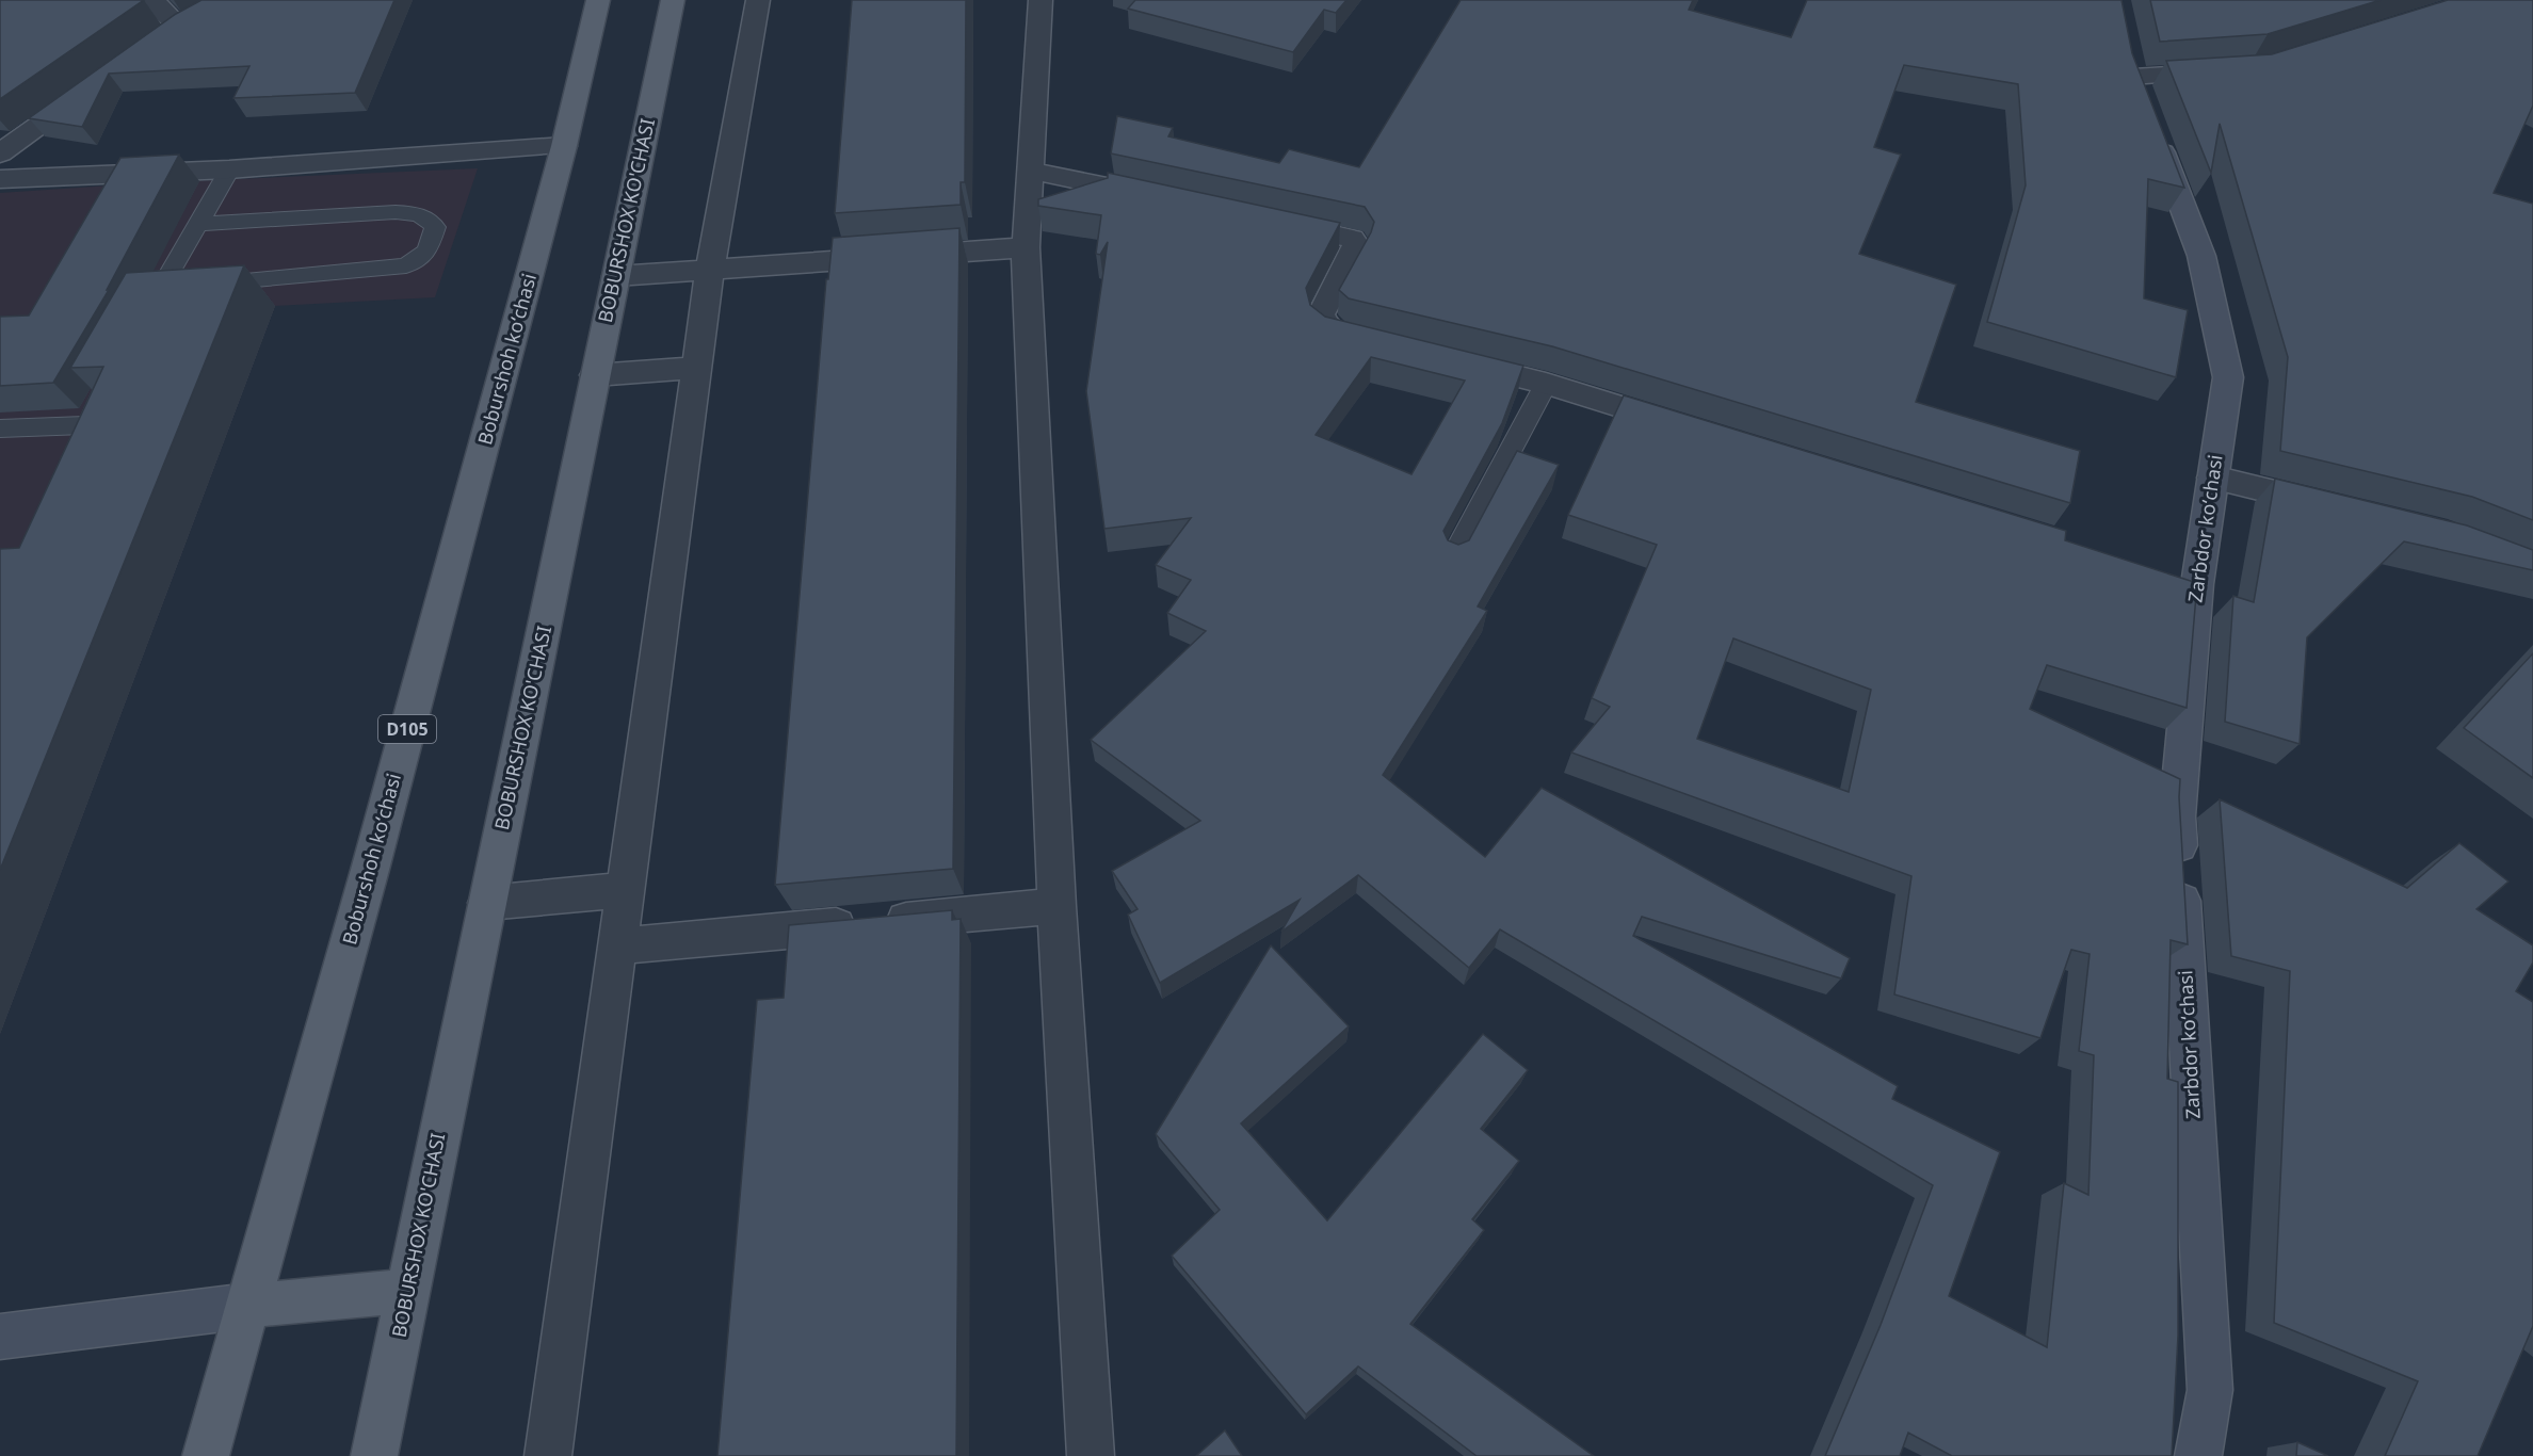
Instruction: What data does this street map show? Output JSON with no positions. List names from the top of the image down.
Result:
{
  "streets": {
    "main road": ["BOBURSHOX KO'CHASI", "Boburshoh koʻchasi", "D105"],
    "street": ["Zarbdor koʻchasi"]
  }
}
